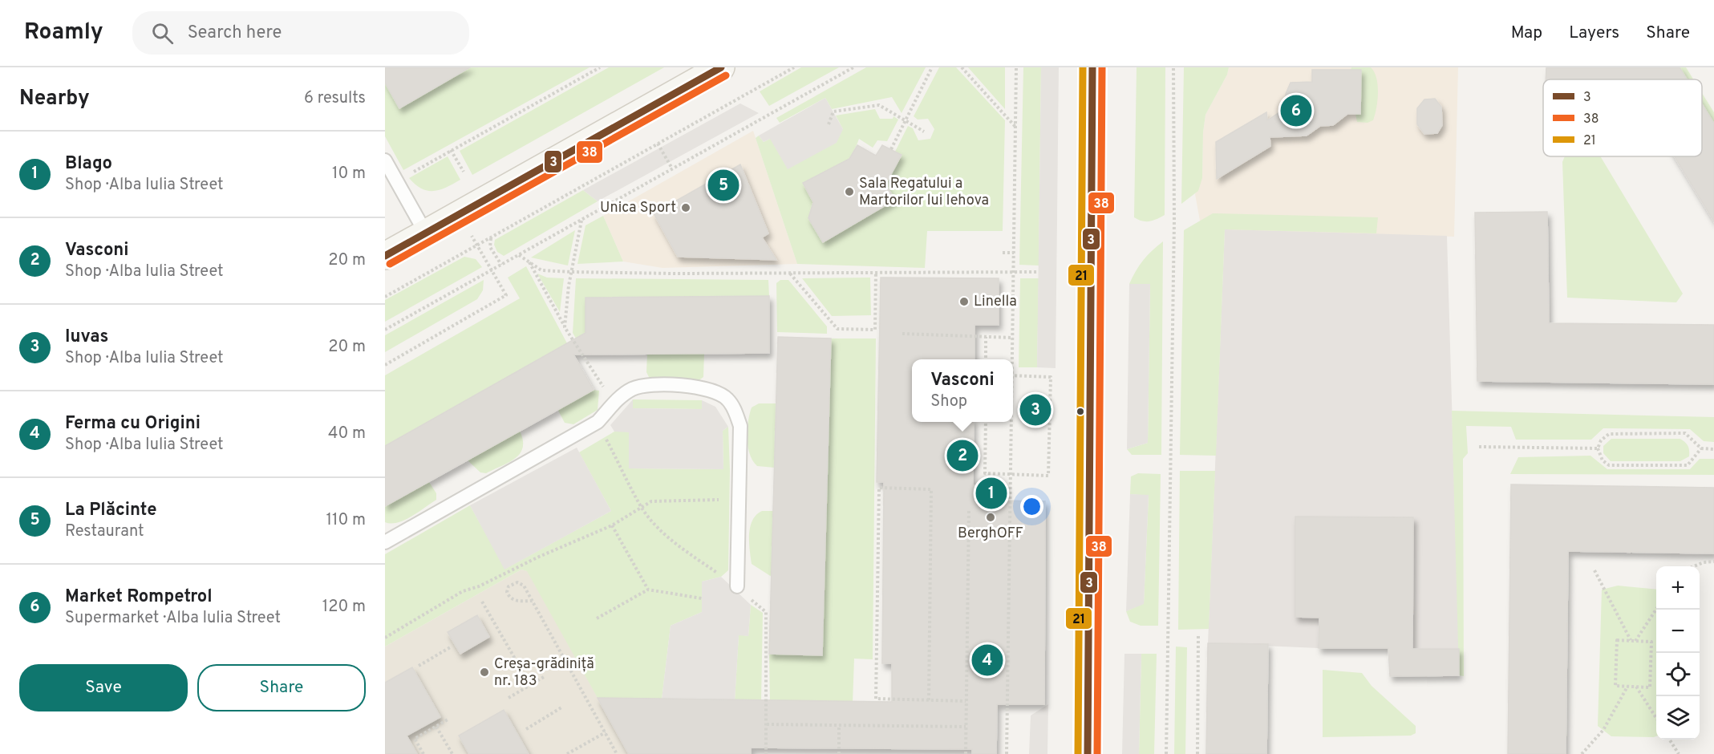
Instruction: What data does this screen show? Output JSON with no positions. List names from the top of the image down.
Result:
{
  "places": [
    "Sala Regatului a Martorilor lui Iehova",
    "Unica Sport",
    "Linella",
    "BerghOFF",
    "Creșa-grădiniță nr. 183"
  ],
  "lines": ["transit line 3", "transit line 38", "transit line 21"],
  "legend": ["3", "38", "21"],
  "page": {
    "header": "Roamly",
    "search": "Search here",
    "nav": ["Map", "Layers", "Share"],
    "heading": ["Nearby", "6 results"],
    "pins": [
      "6",
      "5",
      "3",
      "2",
      "1",
      "4"
    ],
    "list": [
      {
        "mark": "1",
        "name": "Blago",
        "note": "Shop · Alba Iulia Street",
        "value": "10 m"
      },
      {
        "mark": "2",
        "name": "Vasconi",
        "note": "Shop · Alba Iulia Street",
        "value": "20 m"
      },
      {
        "mark": "3",
        "name": "Iuvas",
        "note": "Shop · Alba Iulia Street",
        "value": "20 m"
      },
      {
        "mark": "4",
        "name": "Ferma cu Origini",
        "note": "Shop · Alba Iulia Street",
        "value": "40 m"
      },
      {
        "mark": "5",
        "name": "La Plăcinte",
        "note": "Restaurant",
        "value": "110 m"
      },
      {
        "mark": "6",
        "name": "Market Rompetrol",
        "note": "Supermarket · Alba Iulia Street",
        "value": "120 m"
      }
    ],
    "popup": ["Vasconi", "Shop"],
    "map_buttons": ["+", "−"],
    "buttons": ["Save", "Share"]
  }
}
